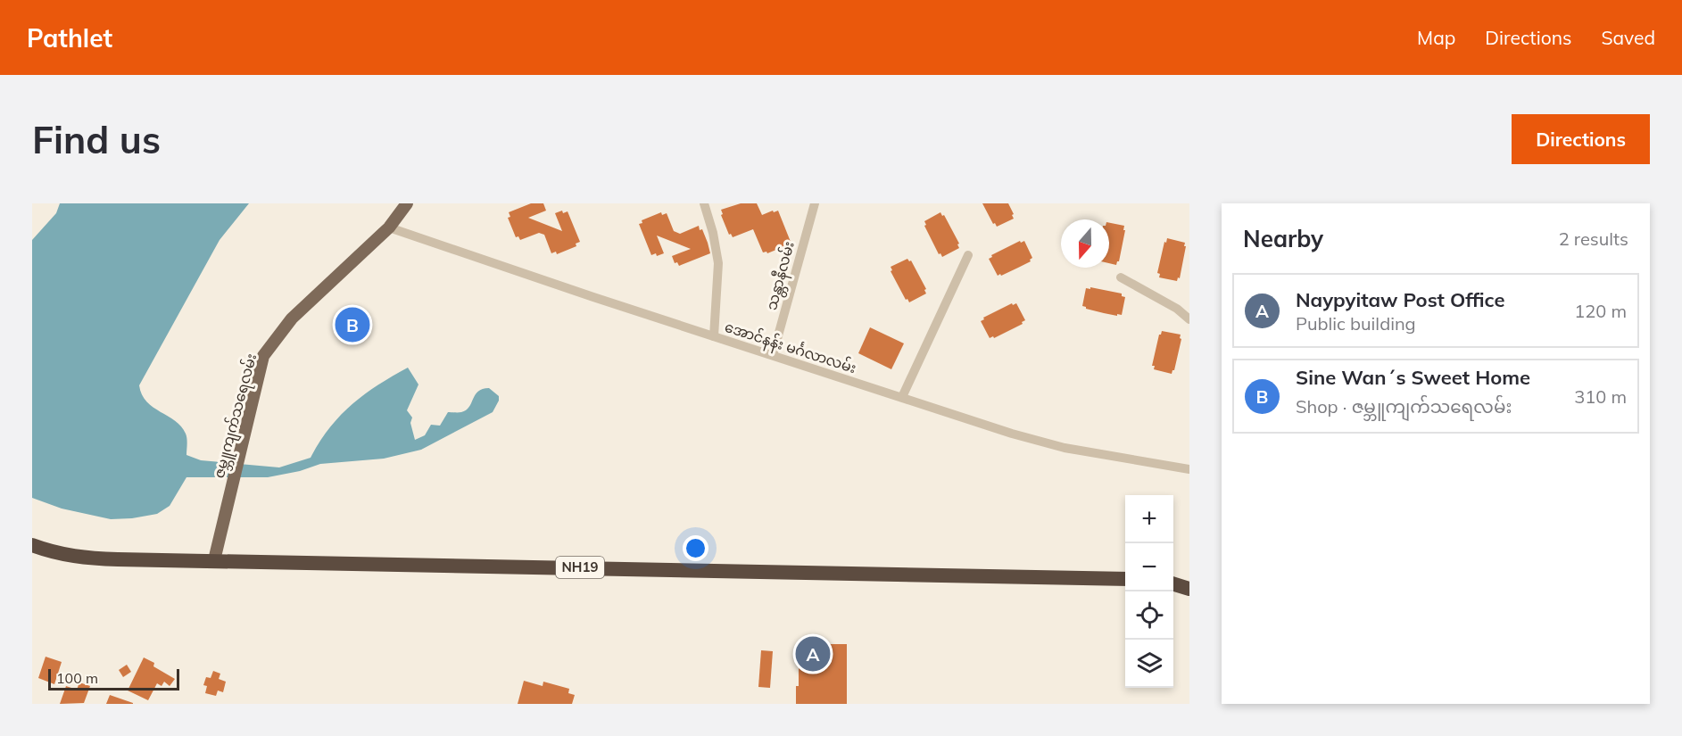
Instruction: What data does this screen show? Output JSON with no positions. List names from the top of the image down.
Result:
{
  "streets": {
    "highway": ["NH19"],
    "main road": ["ဇမ္ဘူကျက်သရေလမ်း"],
    "street": ["သန္တာနီလမ်း", "အောင်နန်း မင်္ဂလာလမ်း"]
  },
  "crossings": [
    ["သန္တာနီလမ်း", "အောင်နန်း မင်္ဂလာလမ်း"],
    ["အောင်နန်း မင်္ဂလာလမ်း", "ဇမ္ဘူကျက်သရေလမ်း"],
    ["ဇမ္ဘူကျက်သရေလမ်း", "NH19"]
  ],
  "scale_bar": "100 m",
  "north": "bottom",
  "page": {
    "header": "Pathlet",
    "nav": ["Map", "Directions", "Saved"],
    "buttons": "Directions",
    "title": "Find us",
    "heading": ["Nearby", "2 results"],
    "list": [
      {
        "mark": "A",
        "name": "Naypyitaw Post Office",
        "note": "Public building",
        "value": "120 m"
      },
      {
        "mark": "B",
        "name": "Sine Wan´s Sweet Home",
        "note": "Shop · ဇမ္ဘူကျက်သရေလမ်း",
        "value": "310 m"
      }
    ],
    "pins": ["B", "A"],
    "map_buttons": ["+", "−"],
    "scale": "100 m"
  }
}
